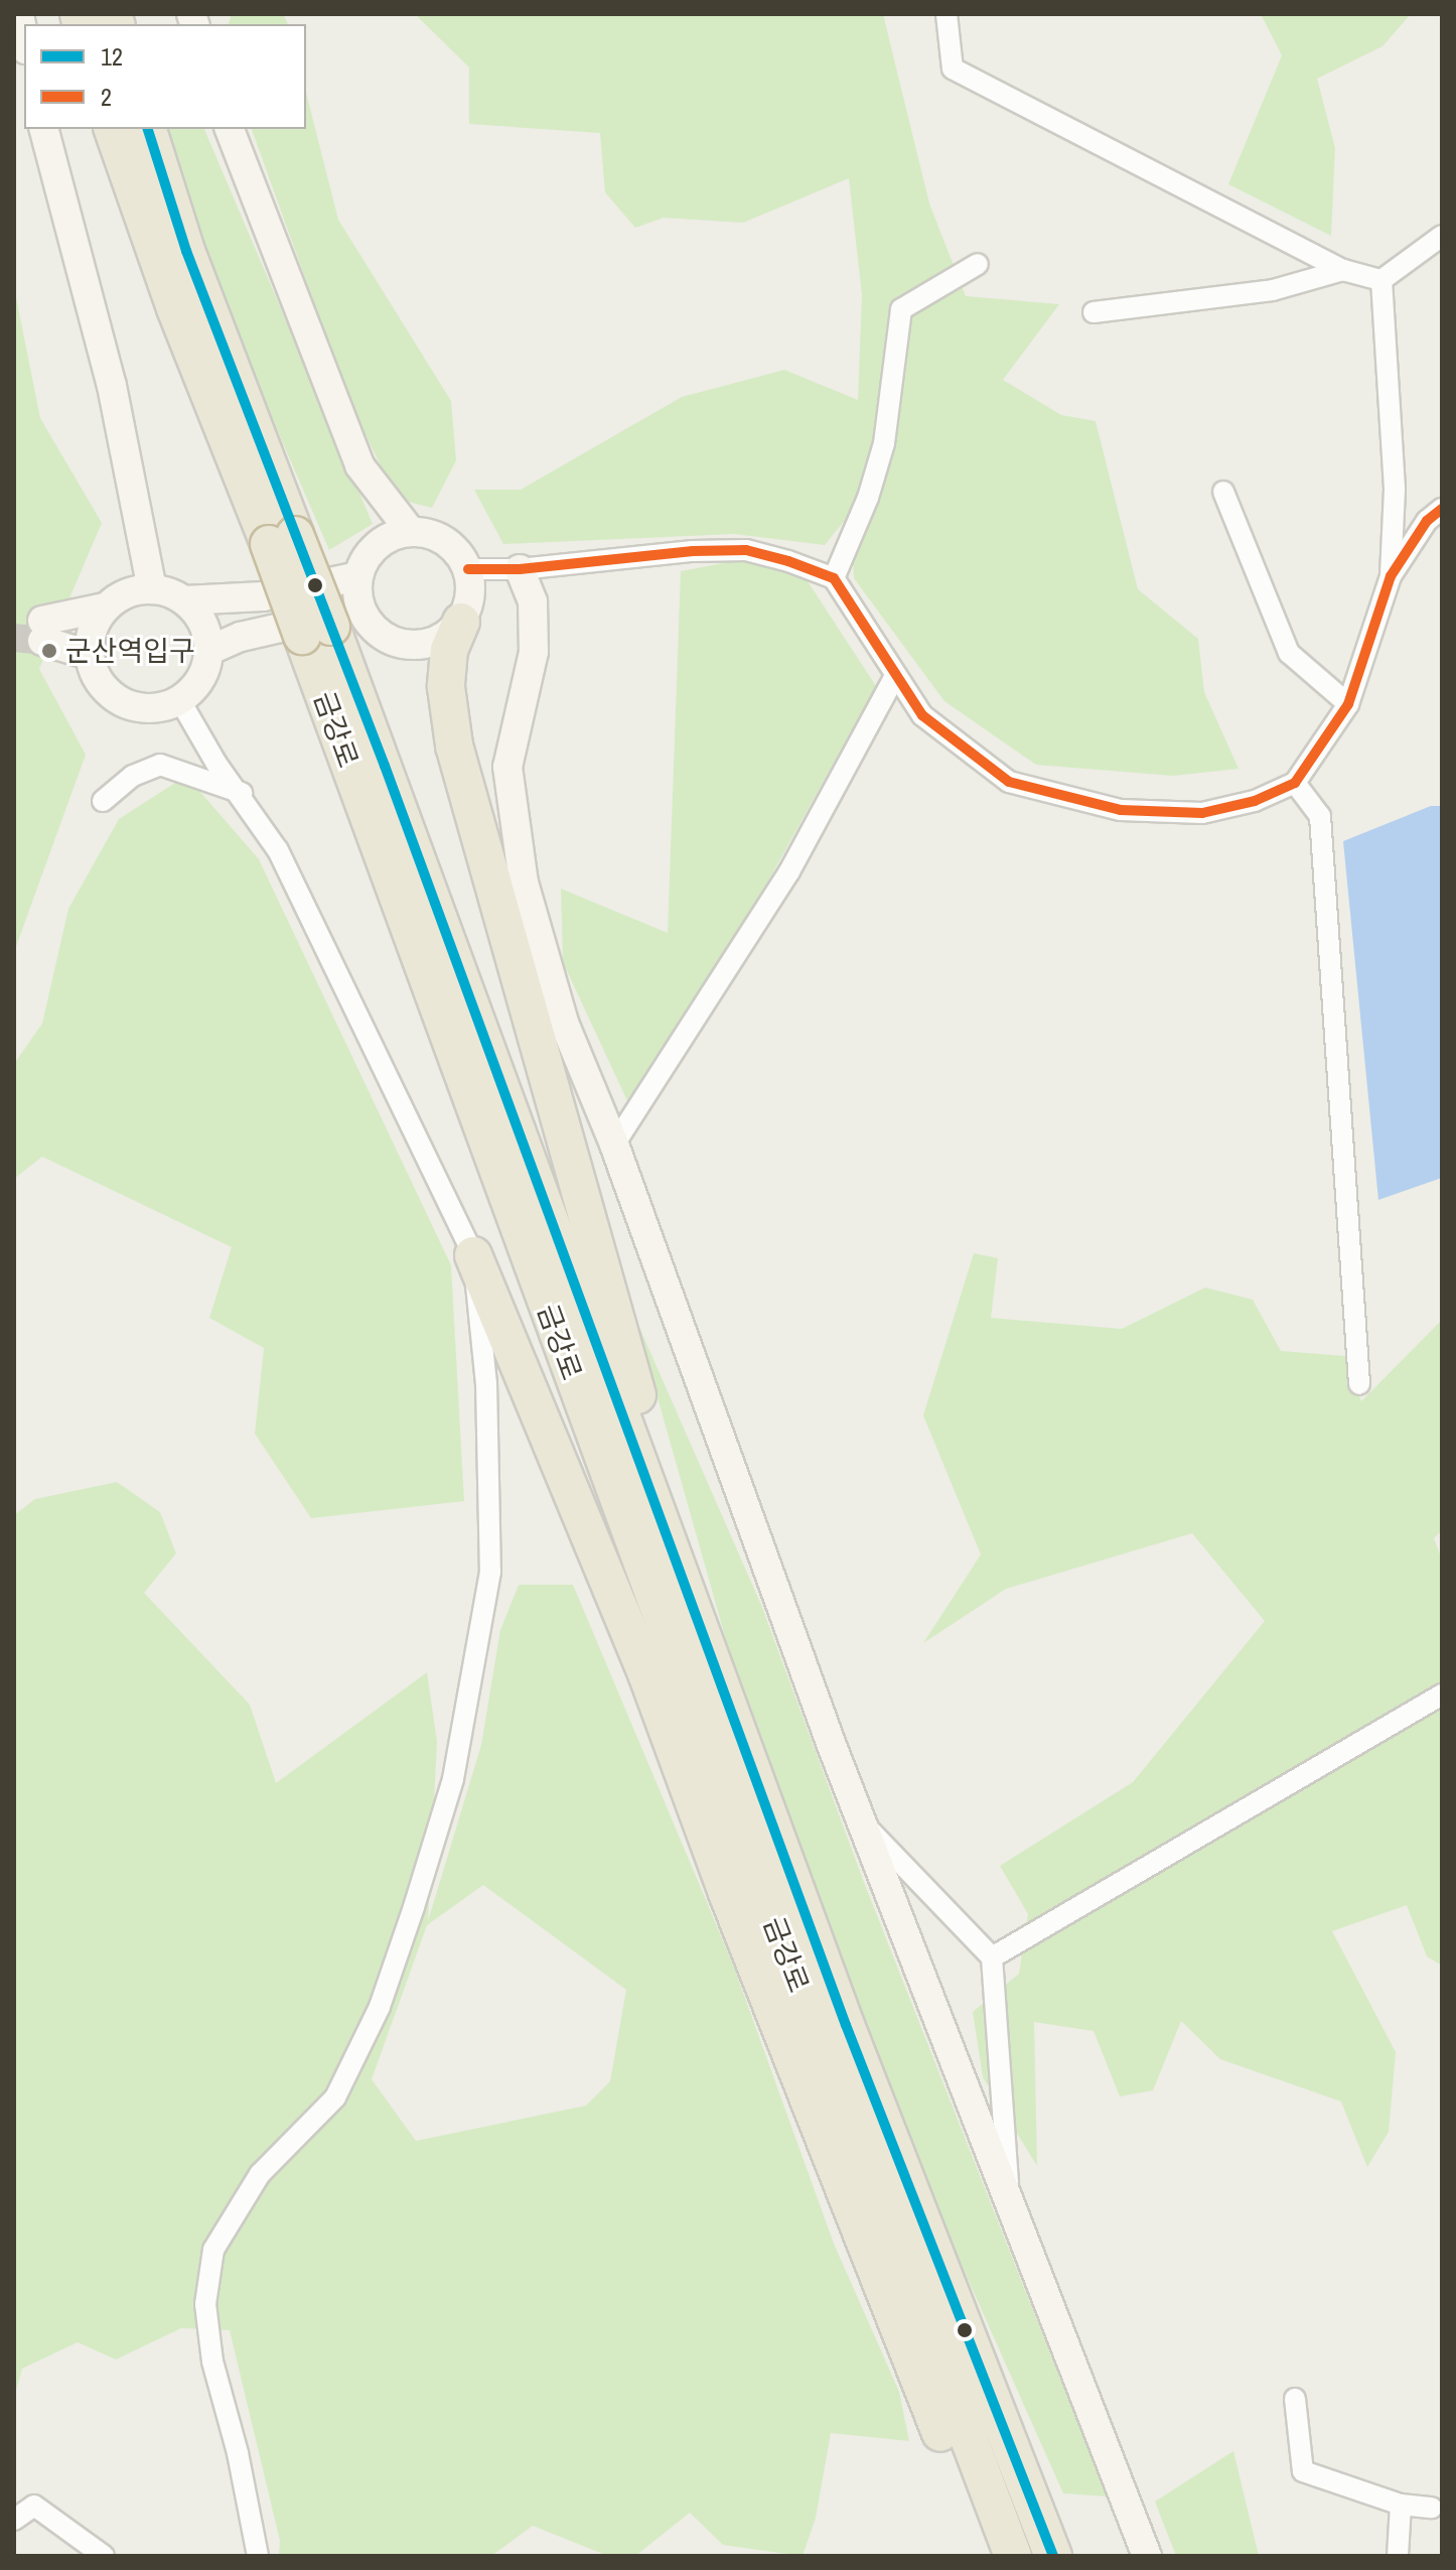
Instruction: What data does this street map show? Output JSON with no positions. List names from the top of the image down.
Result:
{
  "streets": {
    "highway": ["금강로"]
  },
  "places": ["군산역입구"],
  "lines": ["transit line 12", "transit line 2"],
  "legend": ["12", "2"]
}
